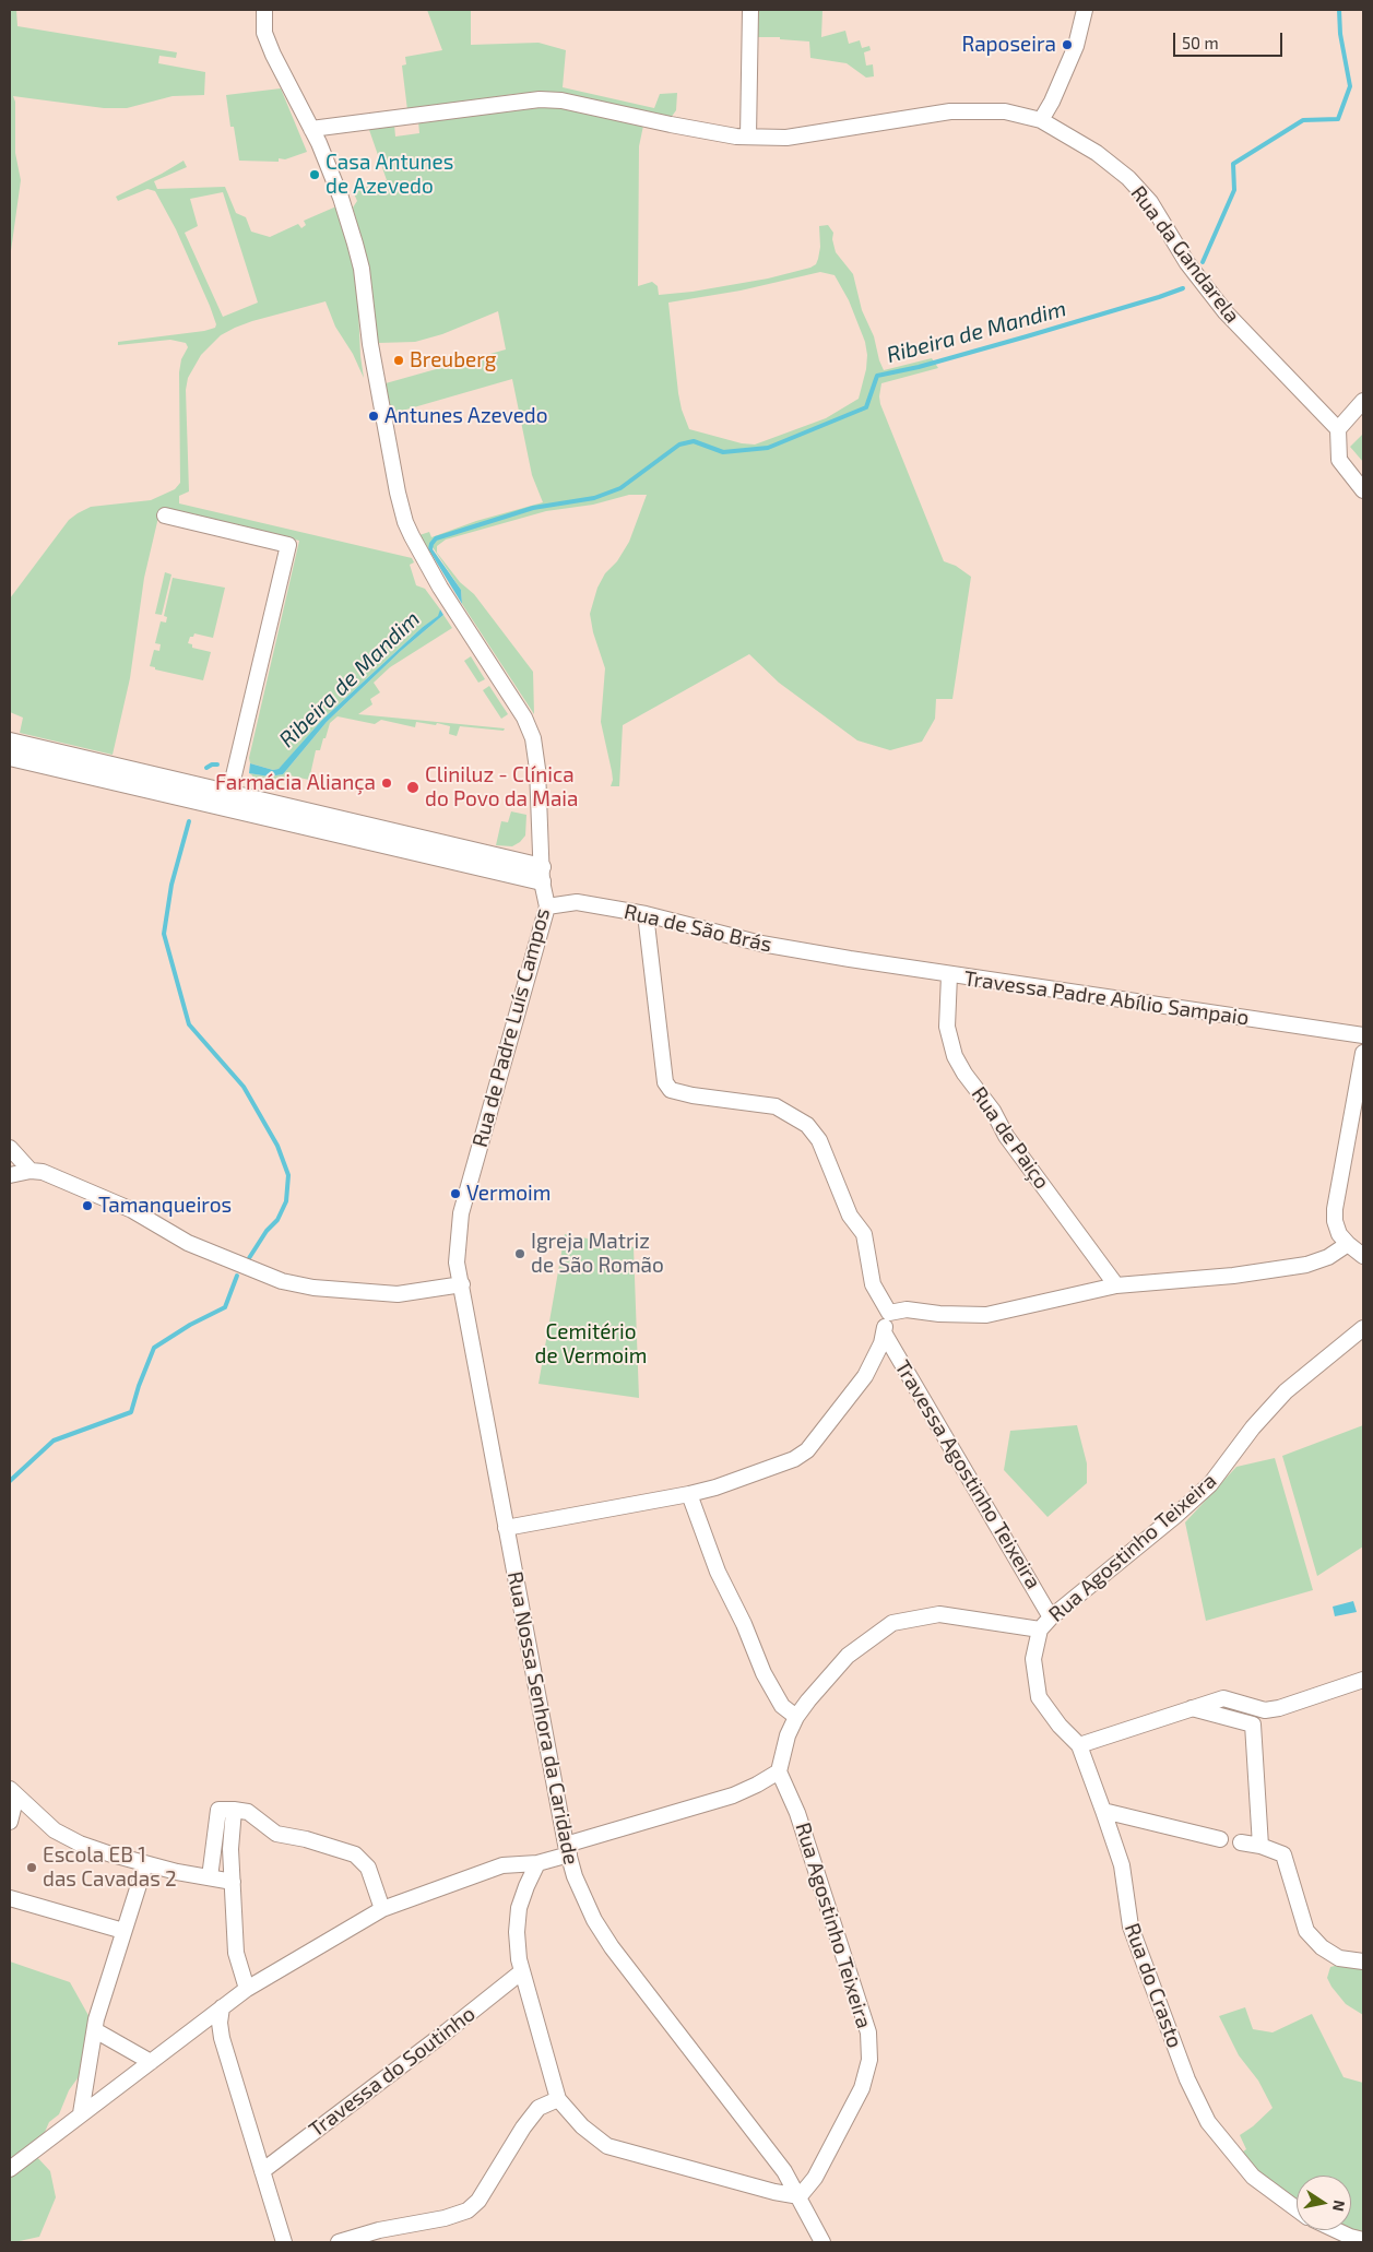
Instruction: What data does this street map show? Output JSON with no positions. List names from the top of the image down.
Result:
{
  "streets": {
    "street": [
      "Rua da Gandarela",
      "Rua de São Brás",
      "Travessa Padre Abílio Sampaio",
      "Rua de Padre Luís Campos",
      "Rua de Paiço",
      "Travessa Agostinho Teixeira",
      "Rua Agostinho Teixeira",
      "Rua Nossa Senhora da Caridade",
      "Rua do Crasto",
      "Travessa do Soutinho"
    ]
  },
  "crossings": [
    ["Rua da Gandarela", "Rua de Padre Luís Campos"],
    ["Rua de São Brás", "Travessa Padre Abílio Sampaio"],
    ["Rua de São Brás", "Rua de Padre Luís Campos"],
    ["Travessa Padre Abílio Sampaio", "Rua de Paiço"],
    ["Rua de Padre Luís Campos", "Rua Nossa Senhora da Caridade"],
    ["Travessa Agostinho Teixeira", "Rua Agostinho Teixeira"],
    ["Rua Agostinho Teixeira", "Rua Nossa Senhora da Caridade"],
    ["Rua Agostinho Teixeira", "Rua do Crasto"]
  ],
  "water": ["Ribeira de Mandim"],
  "parks": ["Cemitério de Vermoim"],
  "places": [
    "Raposeira",
    "Casa Antunes de Azevedo",
    "Breuberg",
    "Antunes Azevedo",
    "Farmácia Aliança",
    "Cliniluz - Clínica do Povo da Maia",
    "Vermoim",
    "Tamanqueiros",
    "Igreja Matriz de São Romão",
    "Escola EB 1 das Cavadas 2"
  ],
  "scale_bar": "50 m",
  "north": "right"
}
